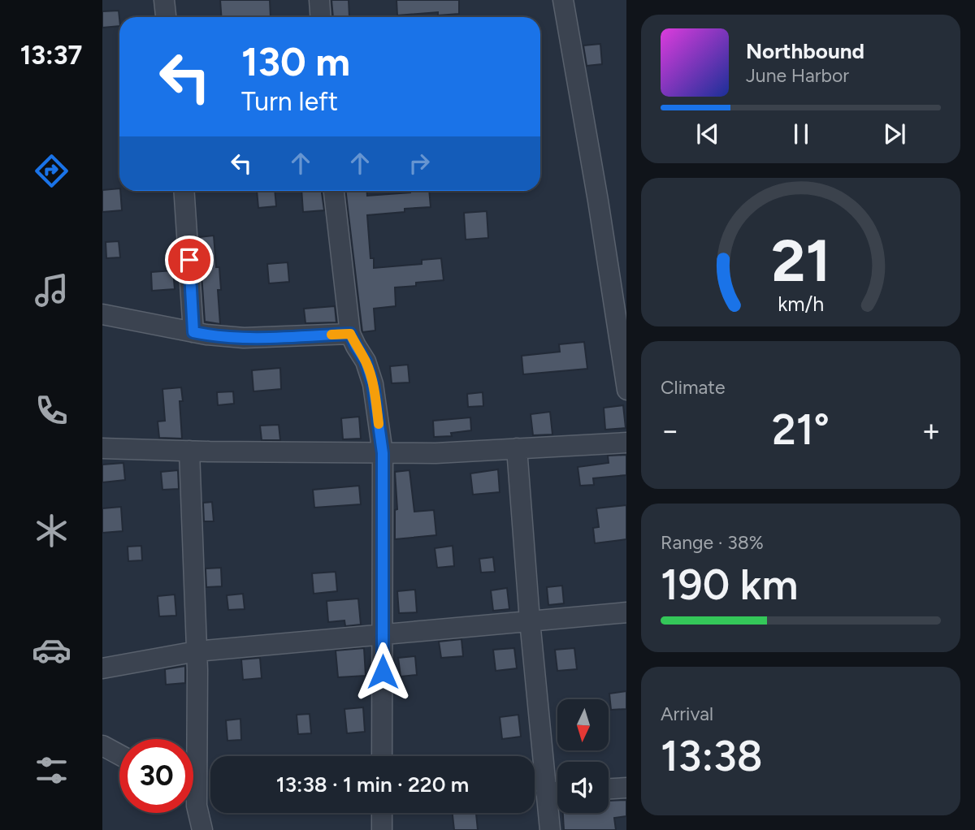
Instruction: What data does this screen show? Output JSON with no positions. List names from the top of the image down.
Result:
{
  "north": "bottom",
  "page": {
    "tabs": "13:37",
    "turn": ["130 m", "Turn left"],
    "song": ["Northbound", "June Harbor"],
    "tile": [
      "Climate",
      ["Range · 38%", "190 km"],
      ["Arrival", "13:38"]
    ],
    "heat": ["−", "21°", "+"],
    "limit": "30",
    "trip": "13:38 · 1 min · 220 m",
    "gauge": ["21", "km/h"]
  }
}
